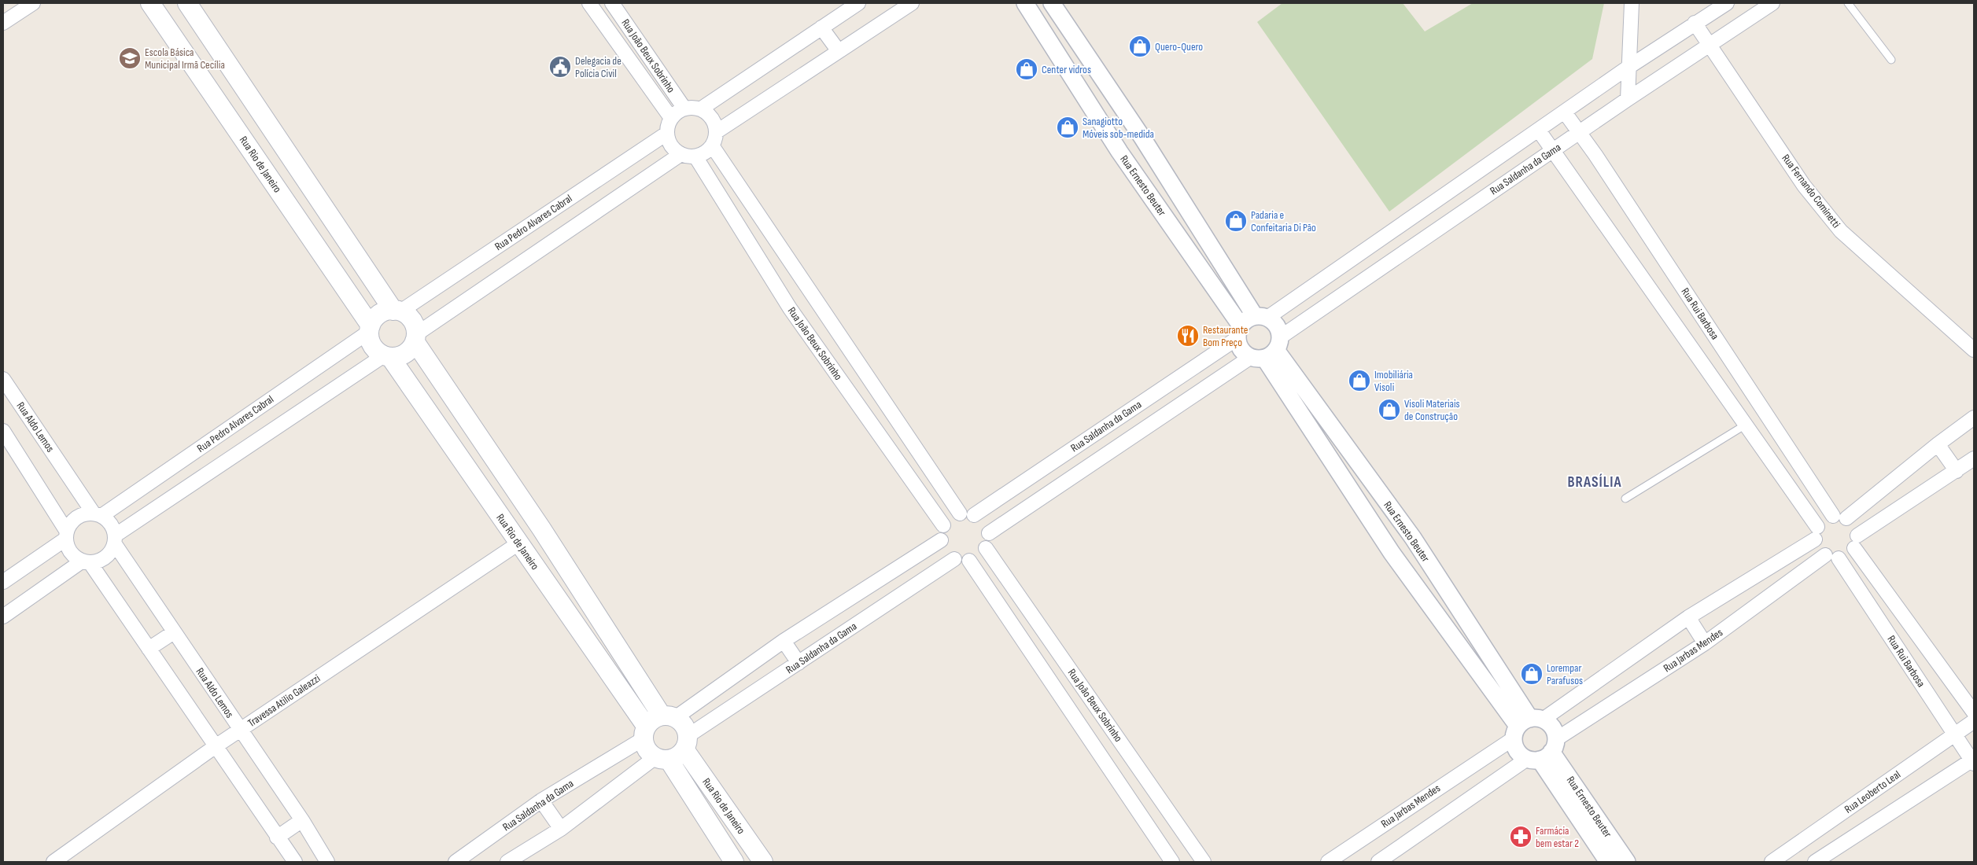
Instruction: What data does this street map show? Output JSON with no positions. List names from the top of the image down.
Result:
{
  "streets": {
    "main road": ["Rua Rio de Janeiro"],
    "street": [
      "Rua João Beux Sobrinho",
      "Rua Saldanha da Gama",
      "Rua Ernesto Beuter",
      "Rua Fernando Cominetti",
      "Rua Pedro Alvares Cabral",
      "Rua Rui Barbosa",
      "Rua Aldo Lemos",
      "Rua Jarbas Mendes",
      "Travessa Atilio Galeazzi",
      "Rua Leoberto Leal"
    ]
  },
  "crossings": [
    ["Rua João Beux Sobrinho", "Rua Saldanha da Gama"],
    ["Rua João Beux Sobrinho", "Rua Pedro Alvares Cabral"],
    ["Rua Rio de Janeiro", "Rua Saldanha da Gama"],
    ["Rua Rio de Janeiro", "Rua Pedro Alvares Cabral"],
    ["Rua Rio de Janeiro", "Travessa Atilio Galeazzi"],
    ["Rua Saldanha da Gama", "Rua Ernesto Beuter"],
    ["Rua Saldanha da Gama", "Rua Fernando Cominetti"],
    ["Rua Saldanha da Gama", "Rua Rui Barbosa"],
    ["Rua Ernesto Beuter", "Rua Jarbas Mendes"],
    ["Rua Pedro Alvares Cabral", "Rua Aldo Lemos"],
    ["Rua Rui Barbosa", "Rua Jarbas Mendes"],
    ["Rua Rui Barbosa", "Rua Leoberto Leal"],
    ["Rua Aldo Lemos", "Travessa Atilio Galeazzi"]
  ],
  "districts": ["BRASÍLIA"],
  "places": {
    "shop": [
      "Quero-Quero",
      "Center vidros",
      "Sanagiotto Móveis sob-medida",
      "Padaria e Confeitaria Di Pão",
      "Imobiliária Visoli",
      "Visoli Materiais de Construção",
      "Lorempar Parafusos"
    ],
    "school or university": ["Escola Básica Municipal Irmã Cecília"],
    "public building": ["Delegacia de Polícia Civil"],
    "restaurant": ["Restaurante Bom Preço"],
    "pharmacy": ["Farmácia bem estar 2"]
  }
}
